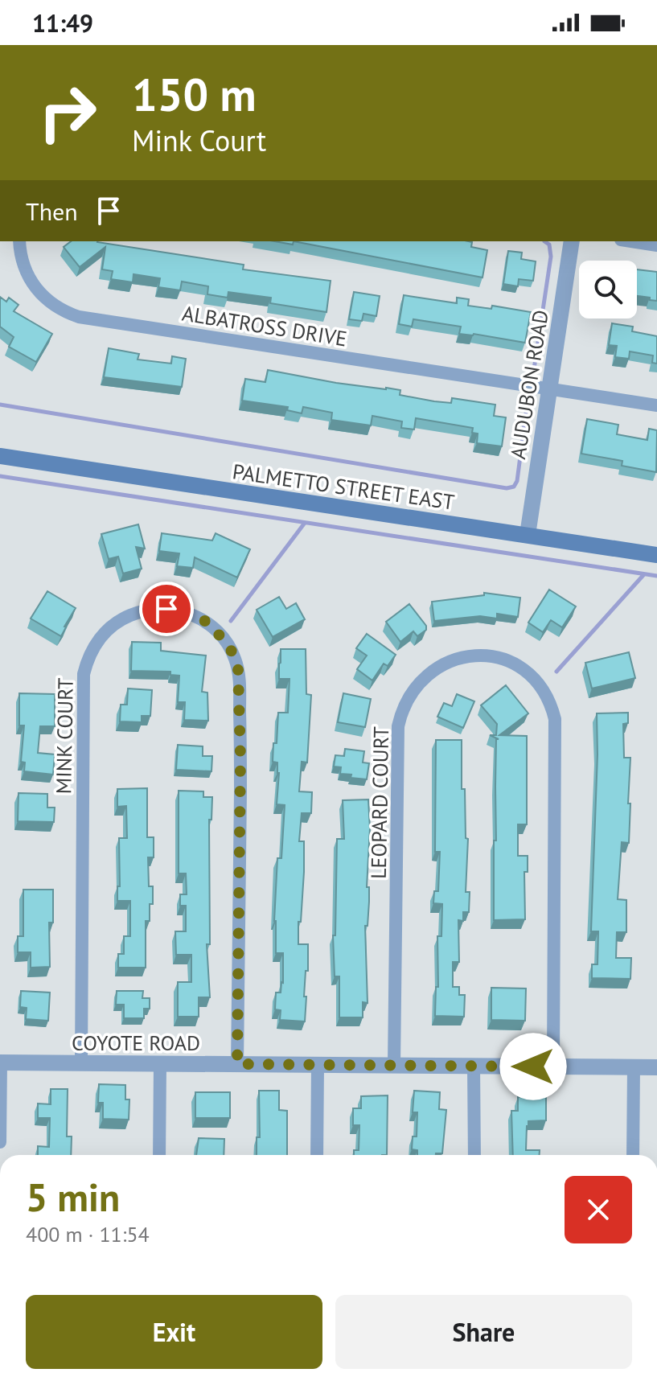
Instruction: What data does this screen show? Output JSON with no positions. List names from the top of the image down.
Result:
{
  "streets": {
    "main road": ["PALMETTO STREET EAST"],
    "street": [
      "ALBATROSS DRIVE",
      "AUDUBON ROAD",
      "MINK COURT",
      "LEOPARD COURT",
      "COYOTE ROAD"
    ]
  },
  "crossings": [
    ["ALBATROSS DRIVE", "AUDUBON ROAD"],
    ["AUDUBON ROAD", "PALMETTO STREET EAST"],
    ["MINK COURT", "COYOTE ROAD"],
    ["LEOPARD COURT", "COYOTE ROAD"]
  ],
  "page": {
    "status": "11:49",
    "turn": ["150 m", "Mink Court"],
    "then": "Then",
    "heading": ["5 min", "400 m · 11:54"],
    "buttons": ["Exit", "Share"]
  }
}
